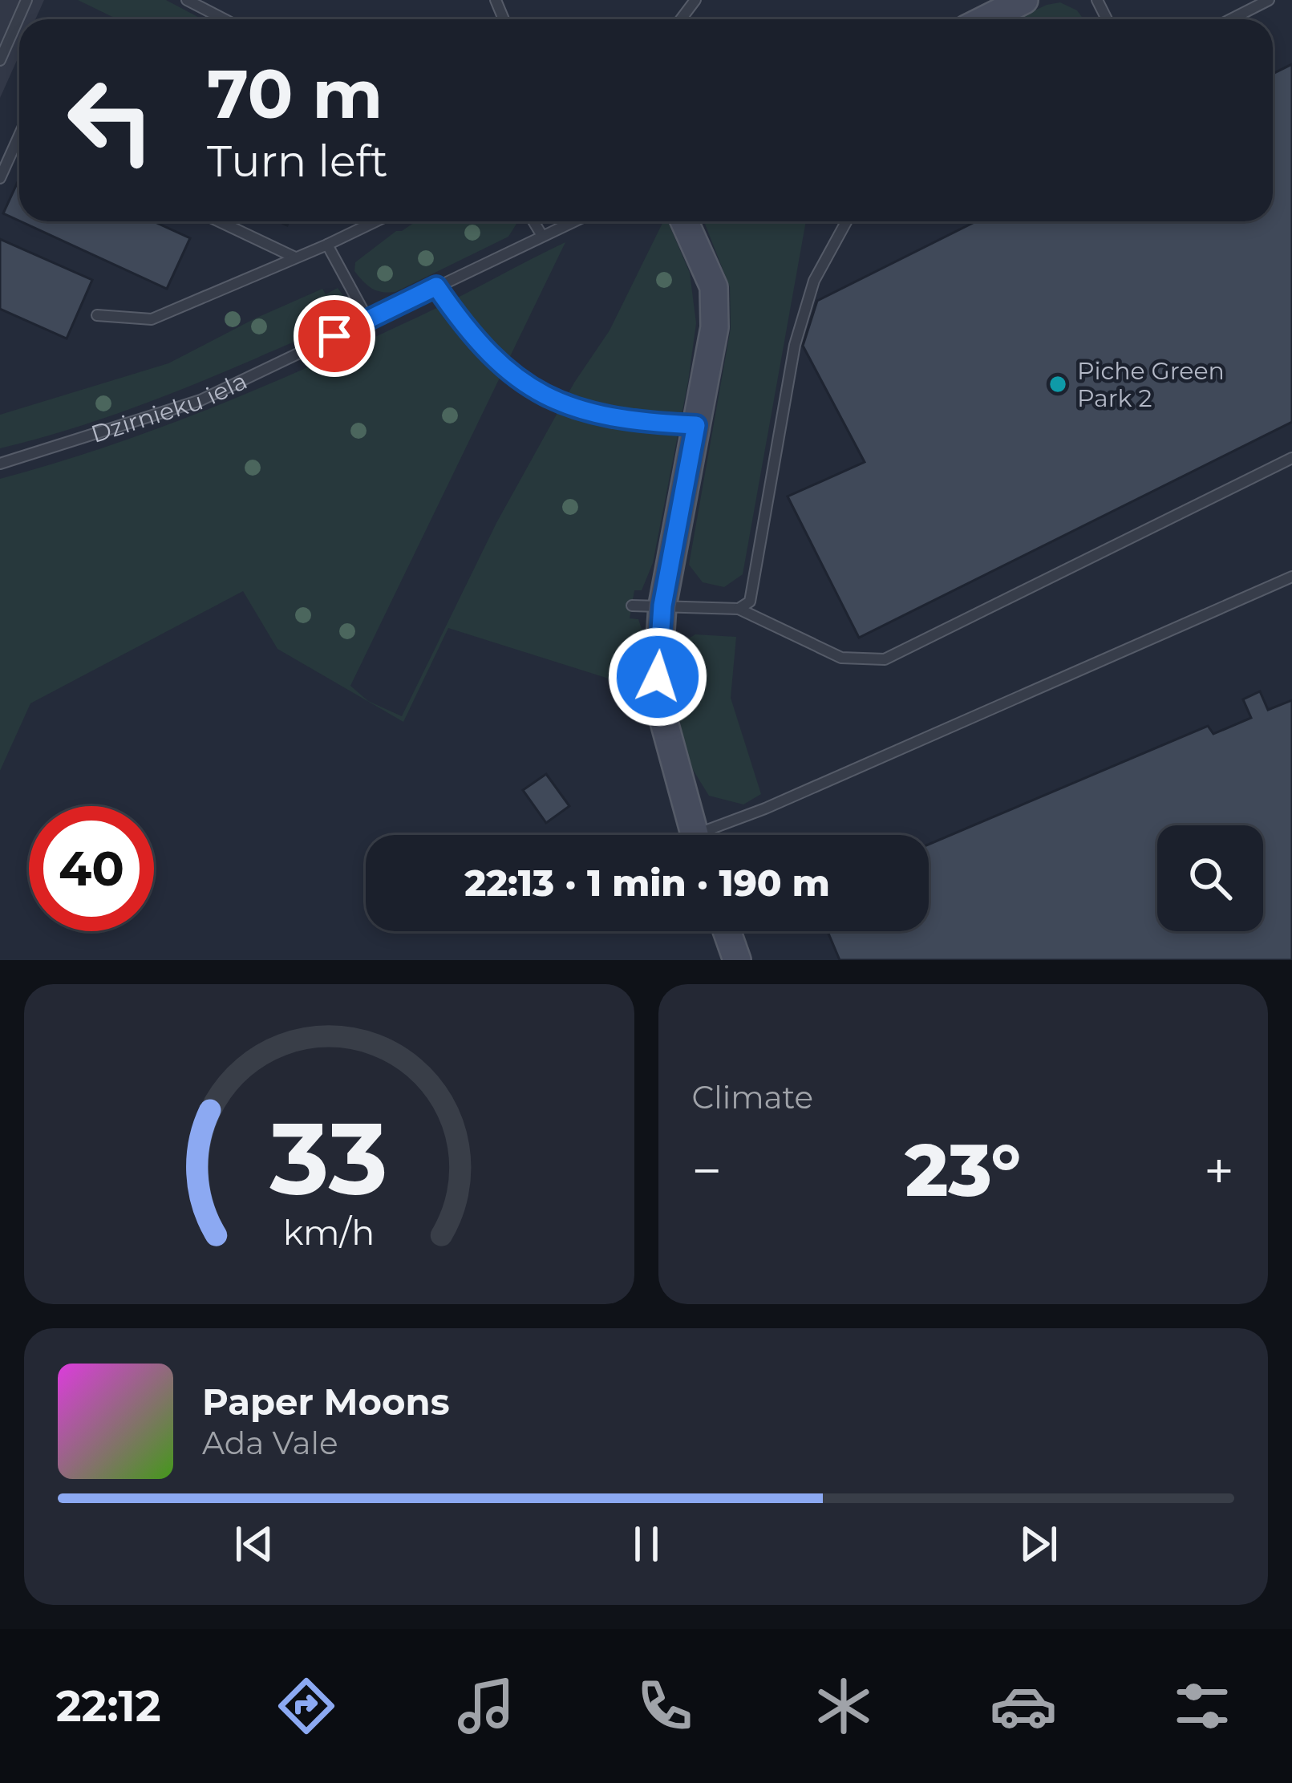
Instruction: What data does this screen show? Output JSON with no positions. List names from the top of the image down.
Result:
{
  "streets": {
    "lane": ["Dzirnieku iela"]
  },
  "places": ["Piche Green Park 2"],
  "page": {
    "turn": ["70 m", "Turn left"],
    "limit": "40",
    "trip": "22:13 · 1 min · 190 m",
    "tile": "Climate",
    "heat": ["−", "23°", "+"],
    "song": ["Paper Moons", "Ada Vale"],
    "tabs": "22:12",
    "gauge": ["33", "km/h"]
  }
}
